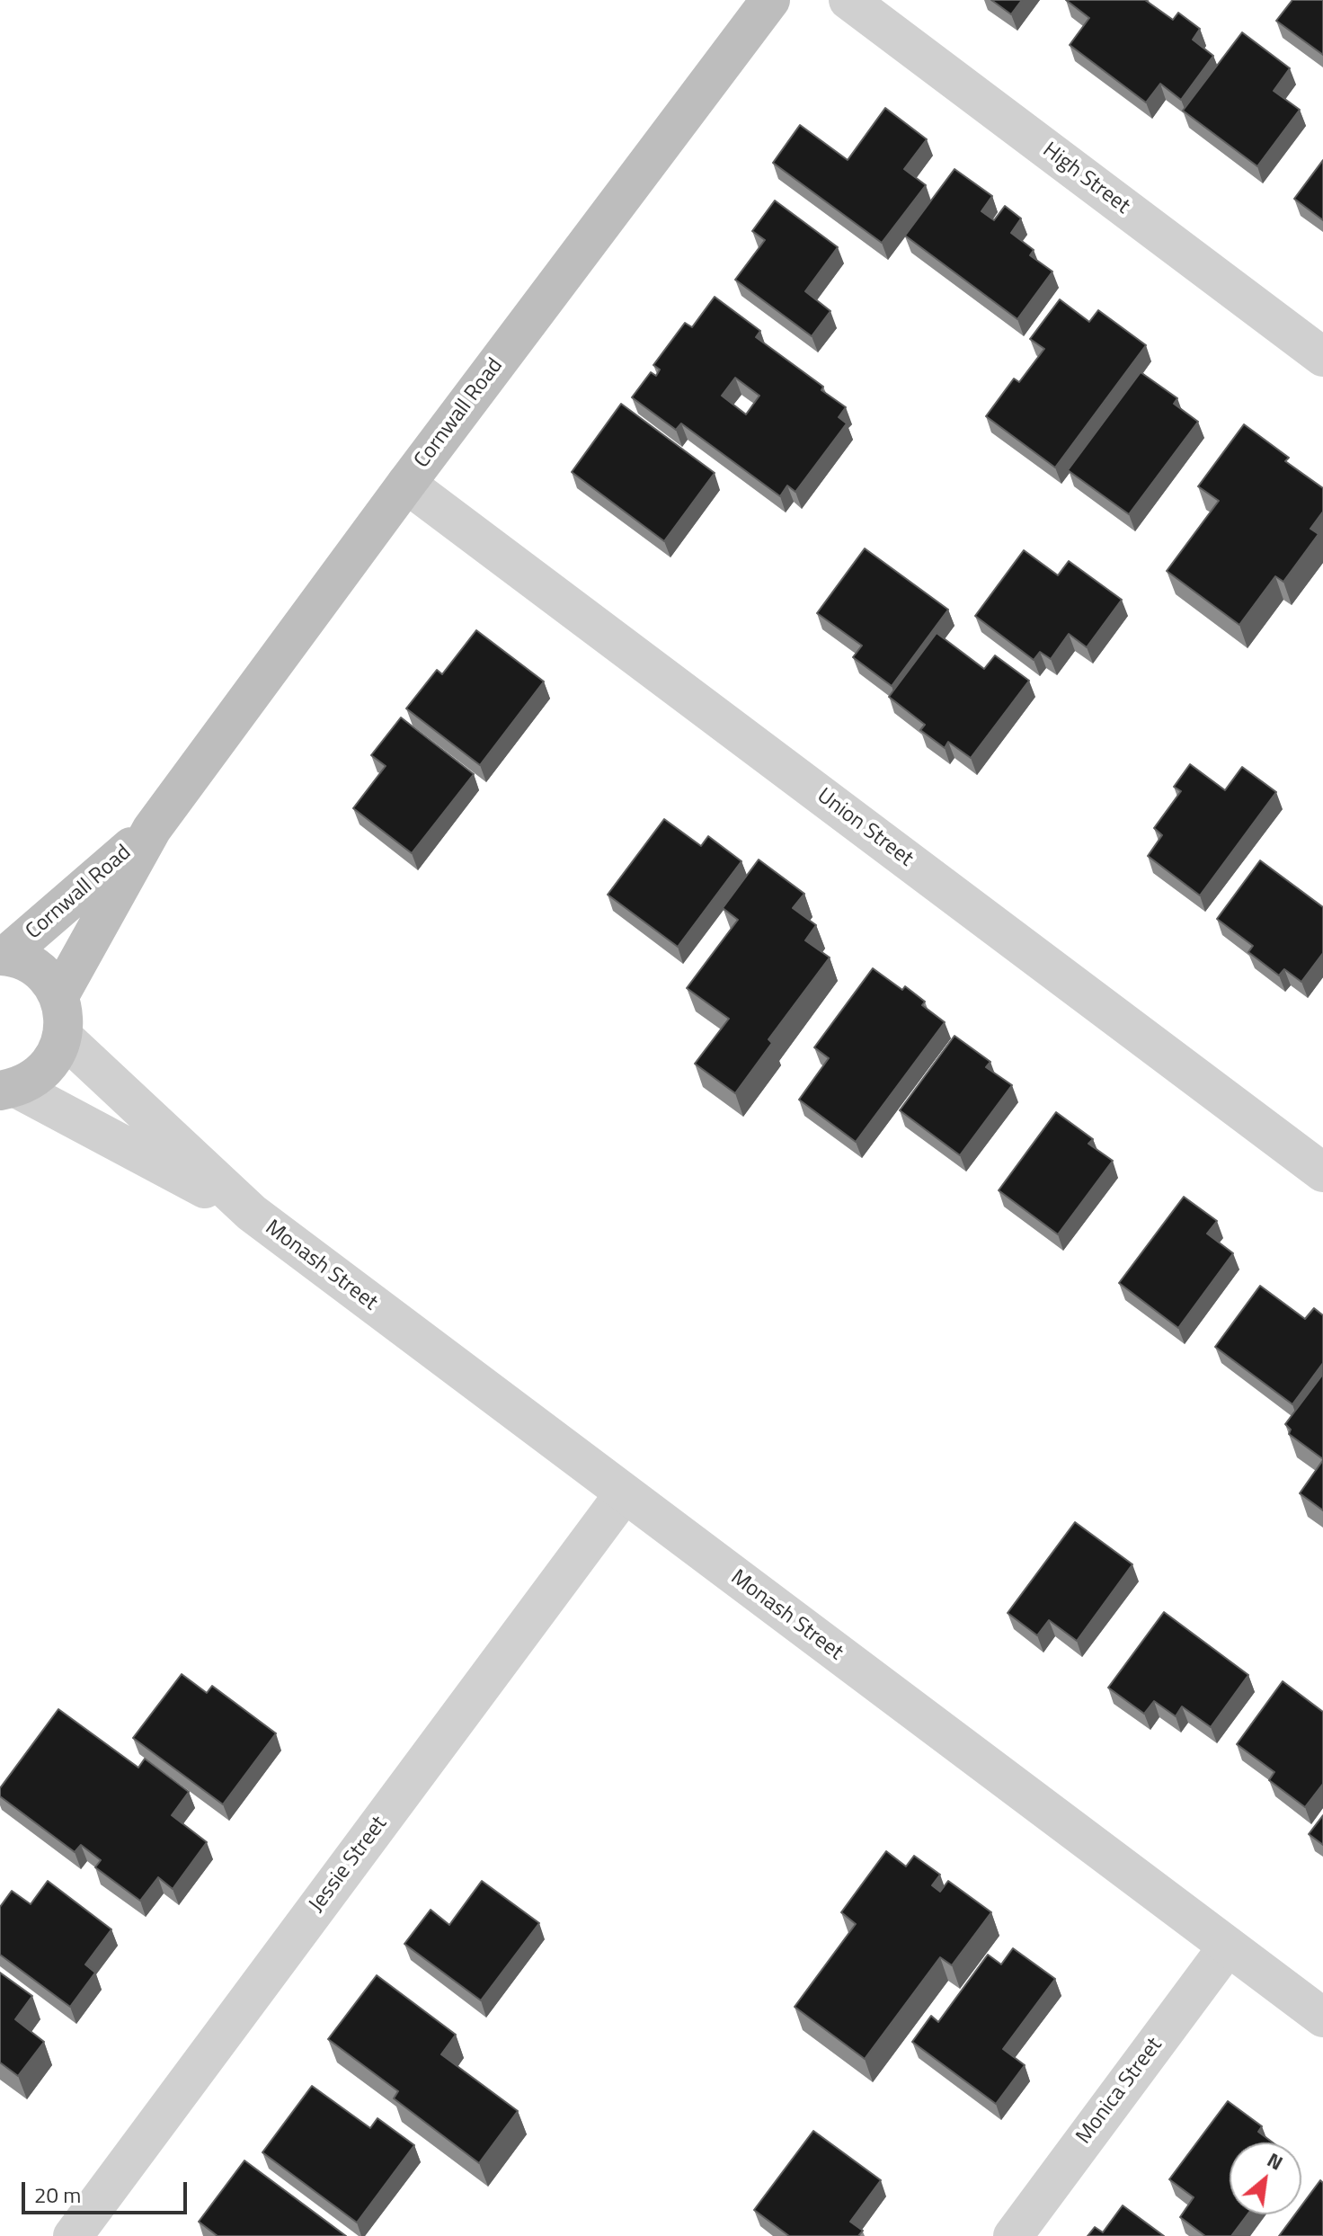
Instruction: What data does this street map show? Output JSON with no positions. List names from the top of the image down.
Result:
{
  "streets": {
    "main road": ["Cornwall Road"],
    "street": [
      "High Street",
      "Union Street",
      "Monash Street",
      "Jessie Street",
      "Monica Street"
    ]
  },
  "crossings": [
    ["Cornwall Road", "Union Street"],
    ["Monash Street", "Jessie Street"],
    ["Monash Street", "Monica Street"]
  ],
  "scale_bar": "20 m",
  "north": "top right"
}
